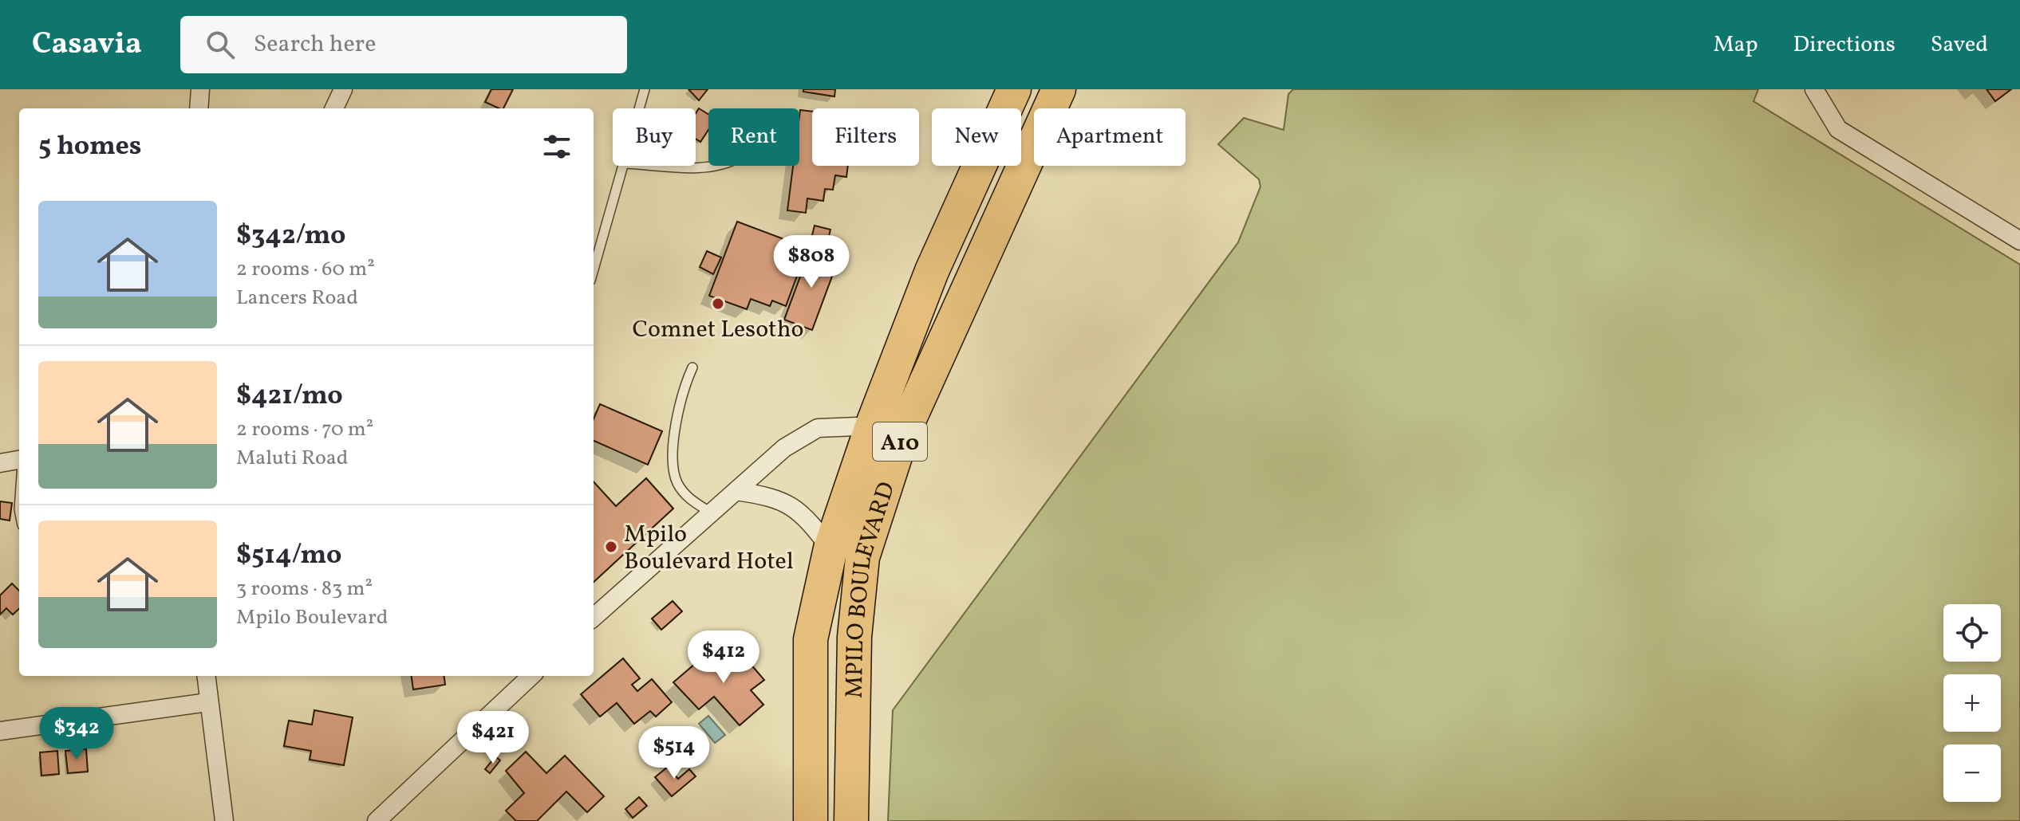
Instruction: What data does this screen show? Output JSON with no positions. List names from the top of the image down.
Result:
{
  "streets": {
    "highway": ["A10", "MPILO BOULEVARD"]
  },
  "places": ["Comnet Lesotho", "Mpilo Boulevard Hotel"],
  "page": {
    "header": "Casavia",
    "search": "Search here",
    "nav": ["Map", "Directions", "Saved"],
    "chip": [
      "Buy",
      "Rent",
      "Filters",
      "New",
      "Apartment"
    ],
    "heading": "5 homes",
    "list": [
      {
        "name": "$342/mo",
        "note": "2 rooms · 60 m² · Lancers Road"
      },
      {
        "name": "$421/mo",
        "note": "2 rooms · 70 m² · Maluti Road"
      },
      {
        "name": "$514/mo",
        "note": "3 rooms · 83 m² · Mpilo Boulevard"
      }
    ],
    "price": [
      "$808",
      "$412",
      "$342",
      "$421",
      "$514"
    ],
    "map_buttons": ["+", "−"]
  }
}
